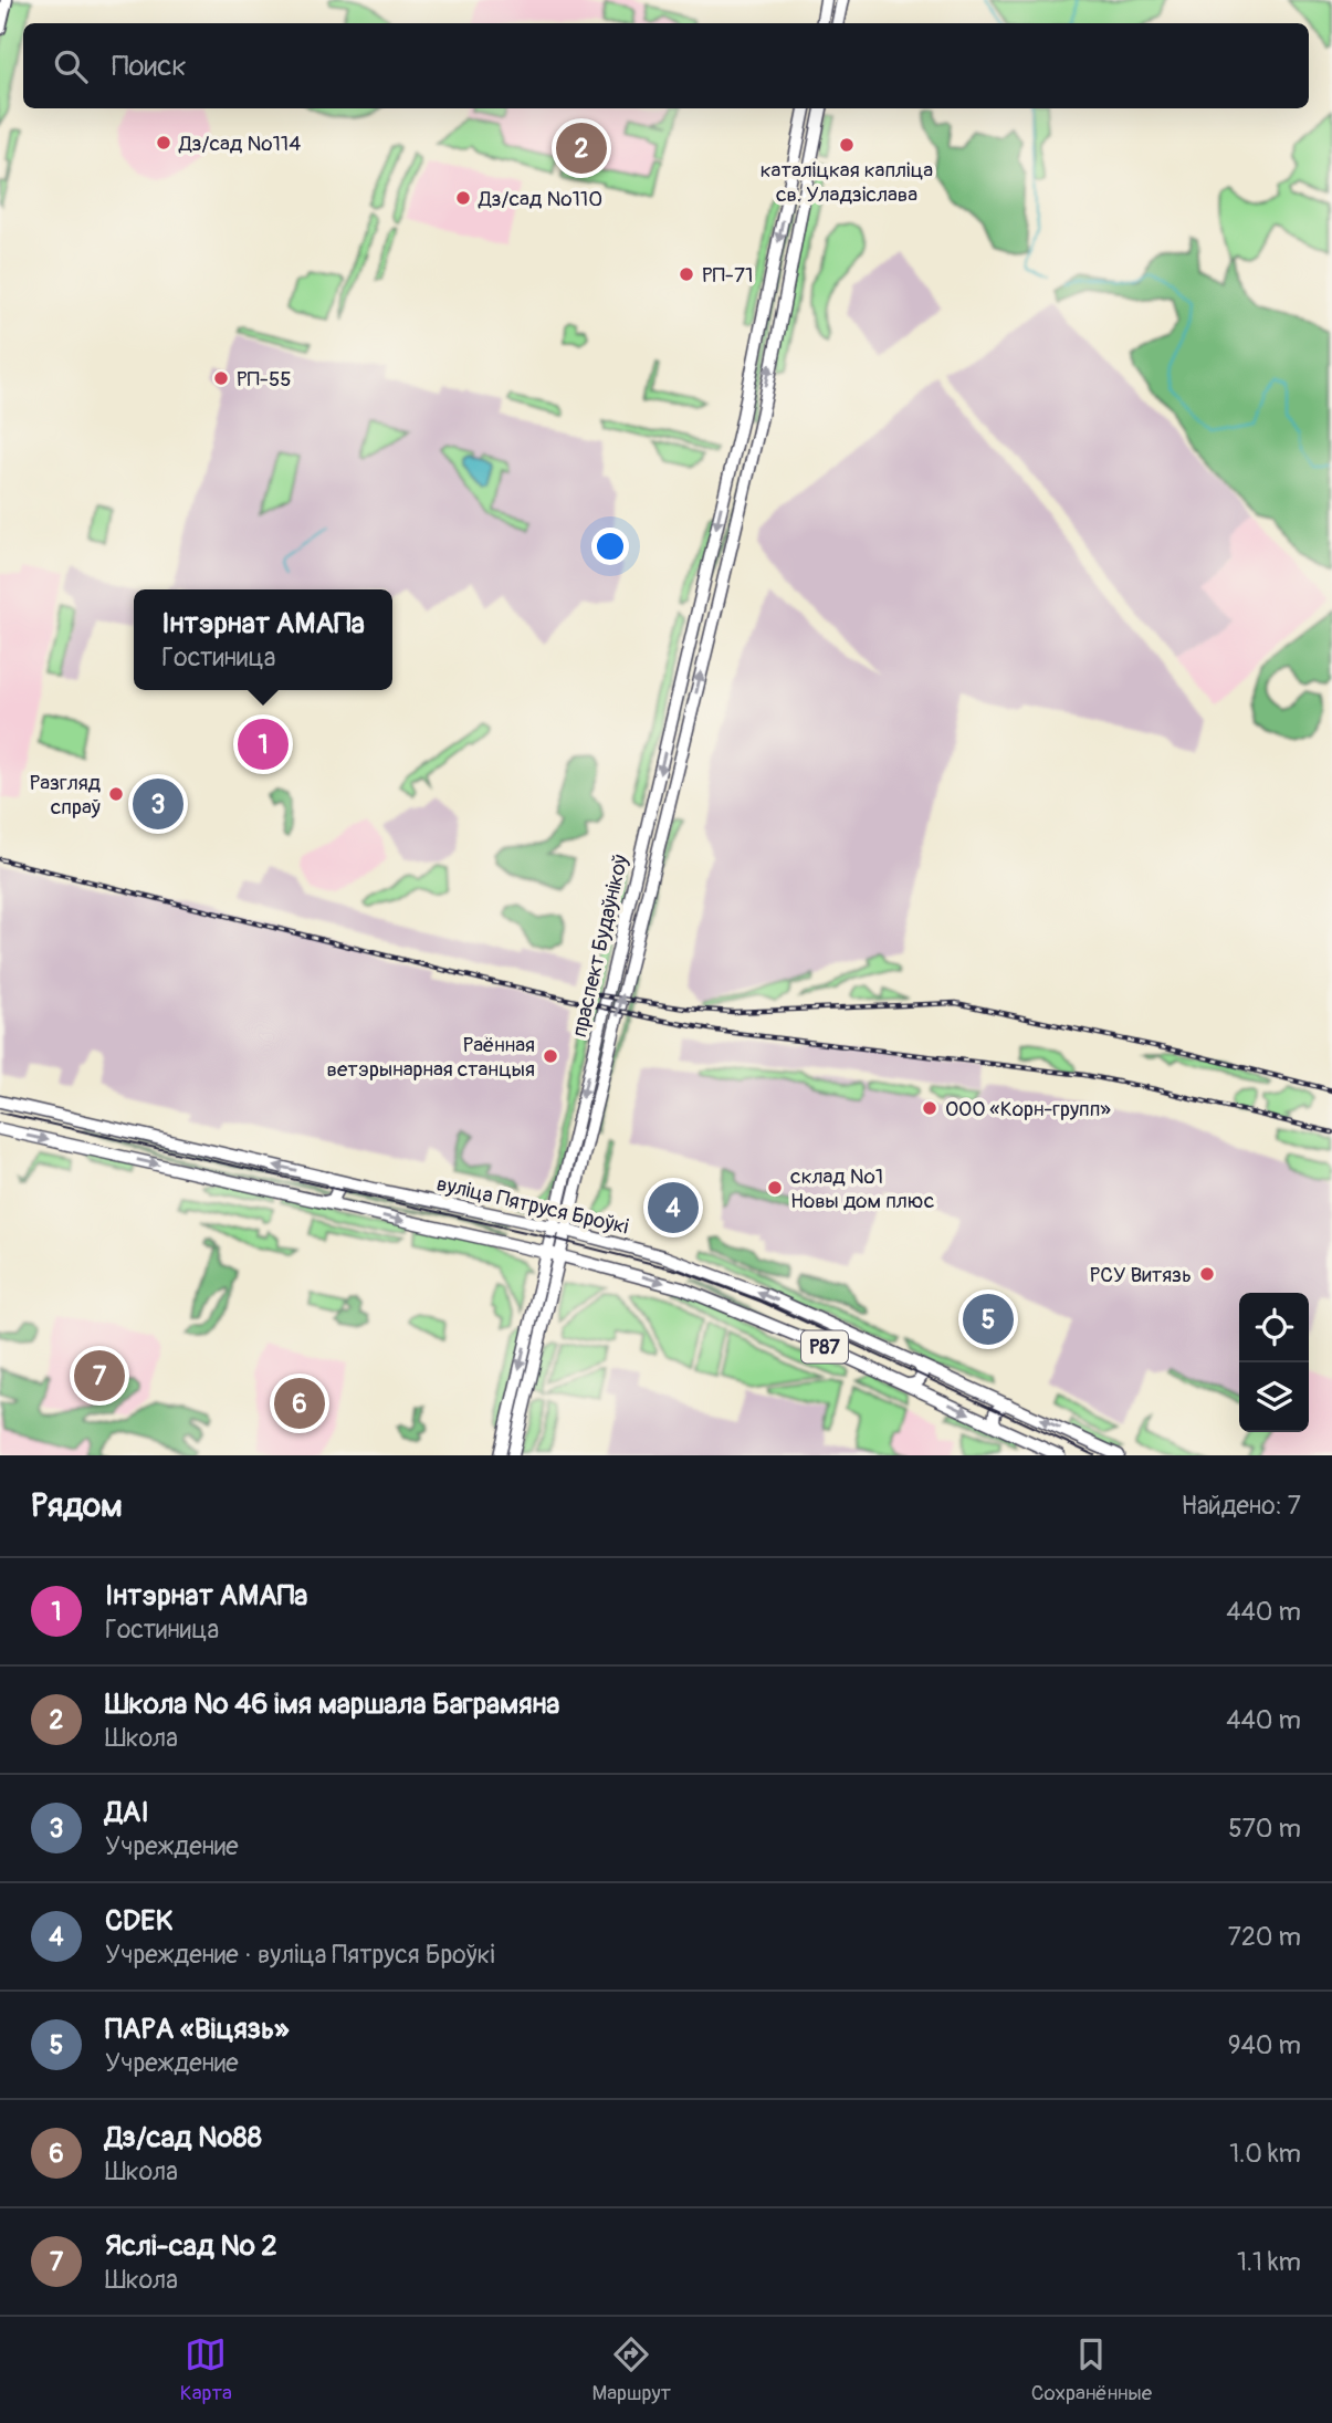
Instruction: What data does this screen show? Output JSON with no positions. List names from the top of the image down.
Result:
{
  "streets": {
    "main road": ["праспект Будаўнікоў", "вуліца Пятруся Броўкі", "Р87"]
  },
  "crossings": [
    ["праспект Будаўнікоў", "вуліца Пятруся Броўкі"]
  ],
  "places": [
    "Дз/сад №114",
    "каталіцкая капліца св. Уладзіслава",
    "Дз/сад №110",
    "РП-71",
    "РП-55",
    "Разгляд спраў",
    "Раённая ветэрынарная станцыя",
    "ООО «Корн-групп»",
    "склад №1 Новы дом плюс",
    "РСУ Витязь"
  ],
  "page": {
    "search": "Поиск",
    "pins": [
      "2",
      "1",
      "3",
      "4",
      "5",
      "7",
      "6"
    ],
    "popup": ["Інтэрнат АМАПа", "Гостиница"],
    "heading": ["Рядом", "Найдено: 7"],
    "list": [
      {
        "mark": "1",
        "name": "Інтэрнат АМАПа",
        "note": "Гостиница",
        "value": "440 m"
      },
      {
        "mark": "2",
        "name": "Школа № 46 імя маршала Баграмяна",
        "note": "Школа",
        "value": "440 m"
      },
      {
        "mark": "3",
        "name": "ДАІ",
        "note": "Учреждение",
        "value": "570 m"
      },
      {
        "mark": "4",
        "name": "CDEK",
        "note": "Учреждение · вуліца Пятруся Броўкі",
        "value": "720 m"
      },
      {
        "mark": "5",
        "name": "ПАРА «Віцязь»",
        "note": "Учреждение",
        "value": "940 m"
      },
      {
        "mark": "6",
        "name": "Дз/сад №88",
        "note": "Школа",
        "value": "1.0 km"
      },
      {
        "mark": "7",
        "name": "Яслі-сад № 2",
        "note": "Школа",
        "value": "1.1 km"
      }
    ],
    "nav": ["Карта", "Маршрут", "Сохранённые"]
  }
}
